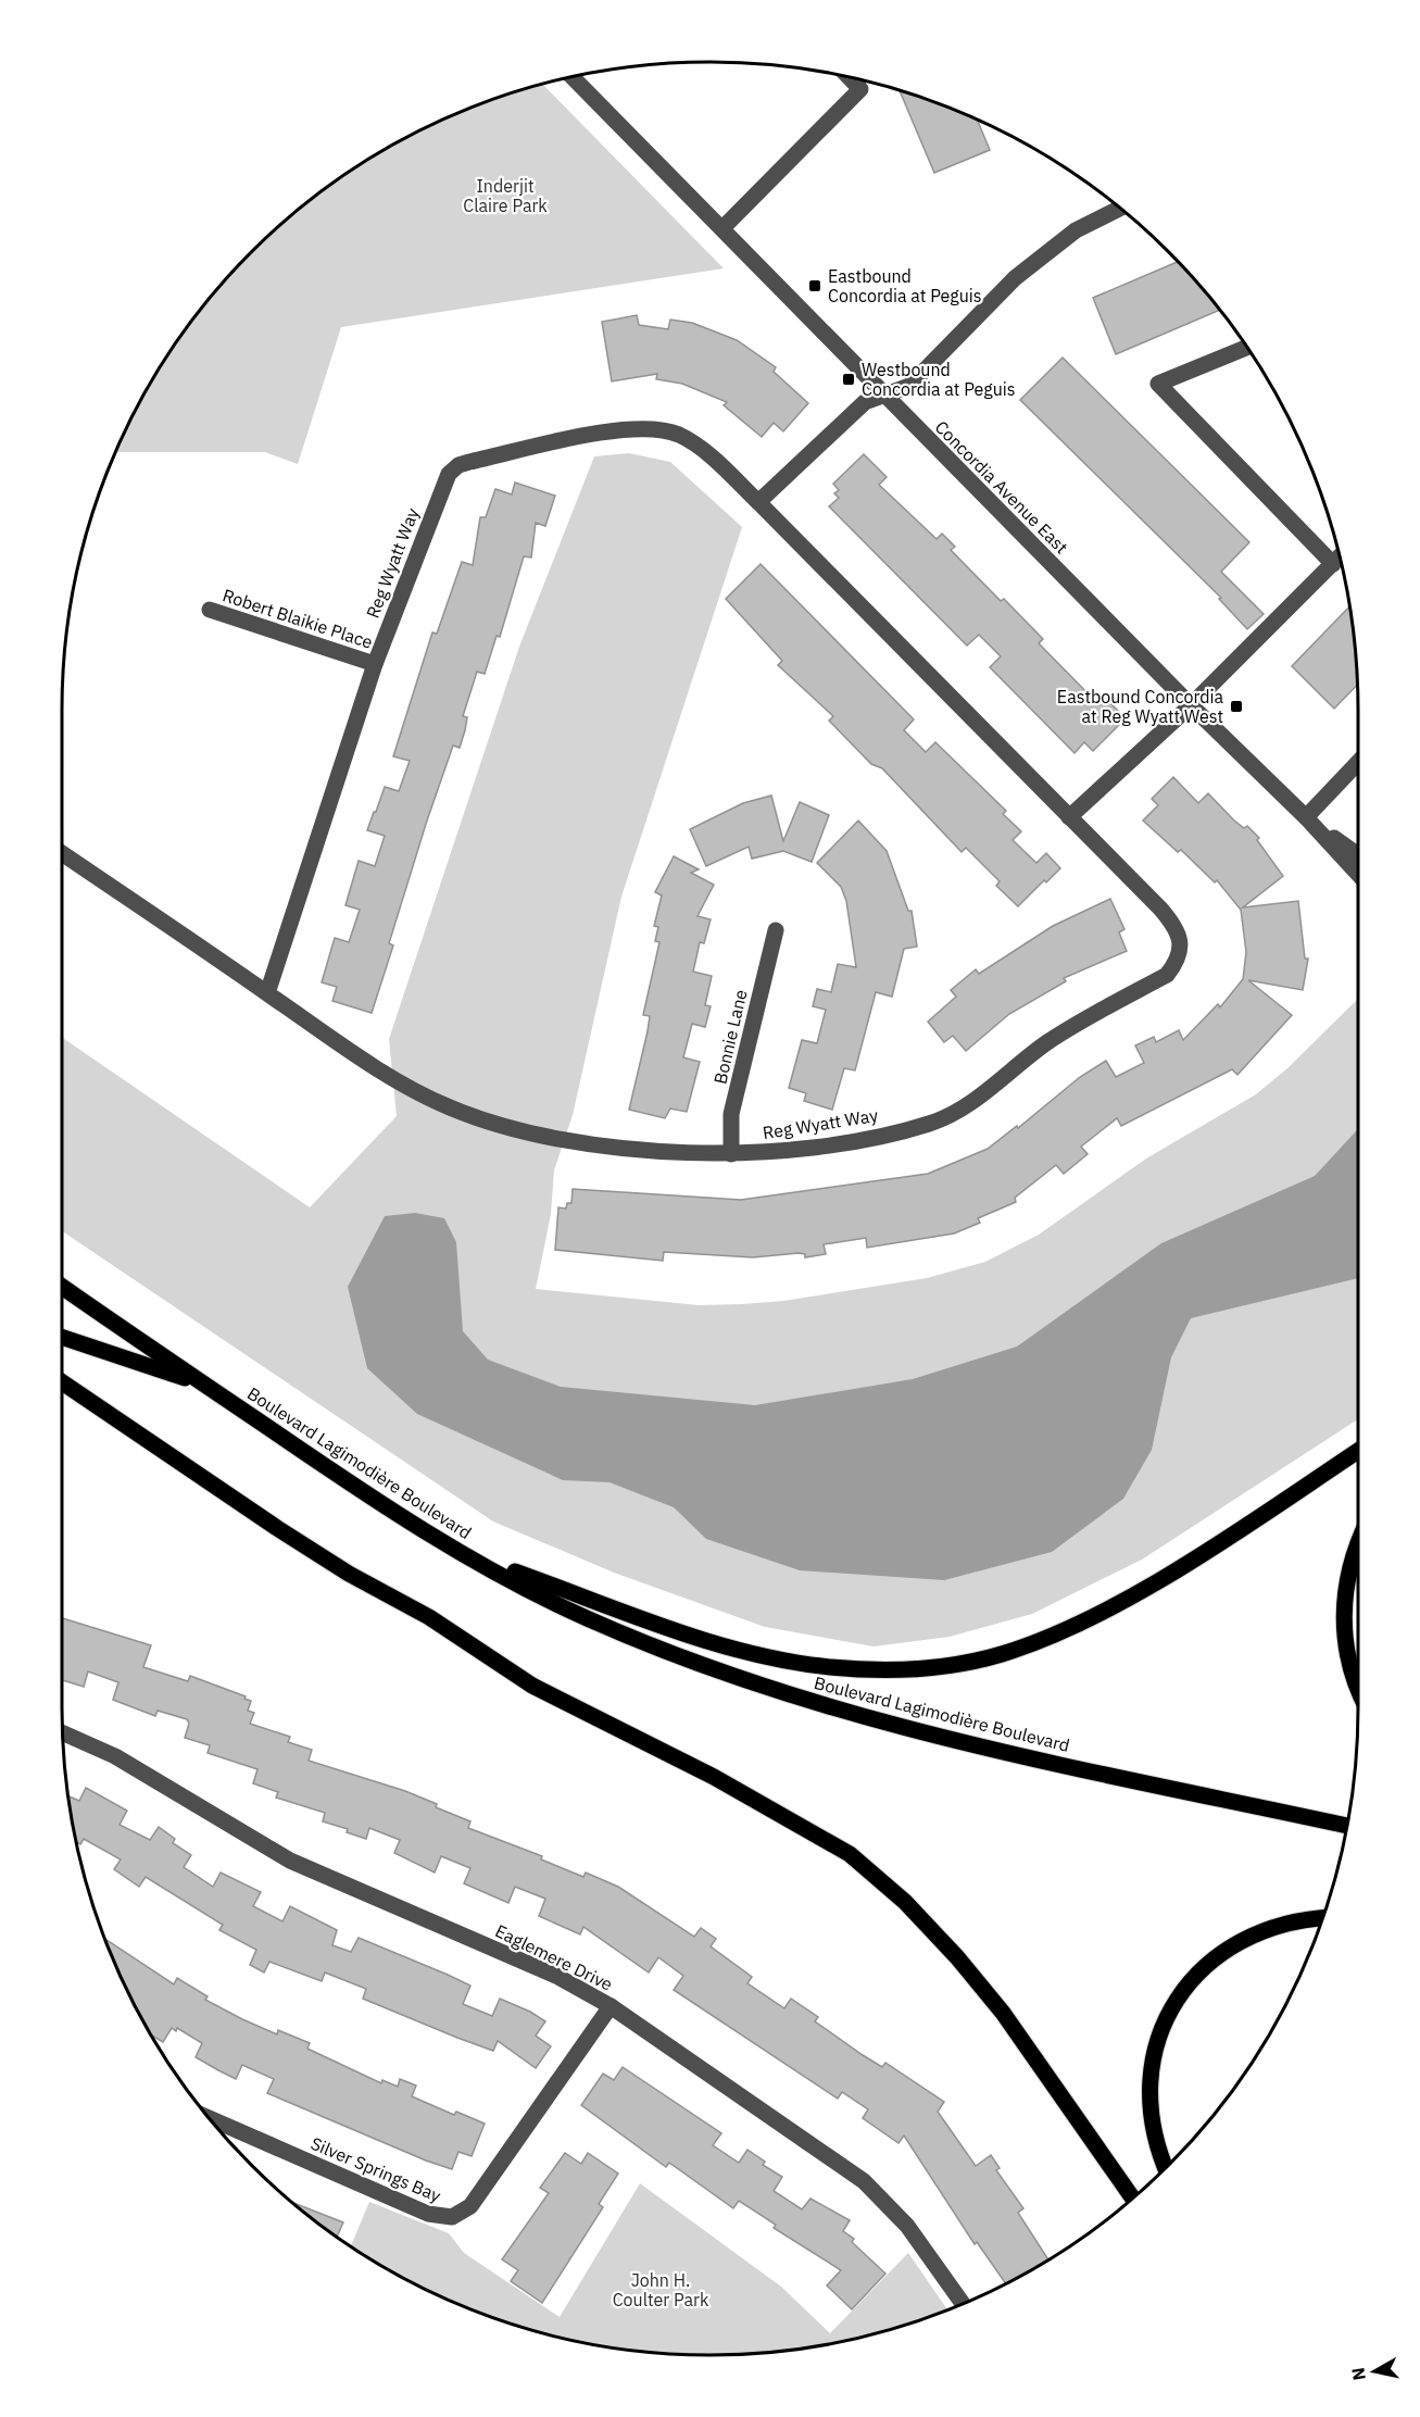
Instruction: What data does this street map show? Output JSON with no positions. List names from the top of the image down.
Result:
{
  "streets": {
    "main road": ["Boulevard Lagimodière Boulevard"],
    "street": [
      "Concordia Avenue East",
      "Reg Wyatt Way",
      "Robert Blaikie Place",
      "Bonnie Lane",
      "Eaglemere Drive",
      "Silver Springs Bay"
    ]
  },
  "crossings": [
    ["Reg Wyatt Way", "Robert Blaikie Place"],
    ["Reg Wyatt Way", "Bonnie Lane"],
    ["Eaglemere Drive", "Silver Springs Bay"]
  ],
  "parks": ["Inderjit Claire Park", "John H. Coulter Park"],
  "places": {
    "transit": ["Eastbound Concordia at Peguis", "Westbound Concordia at Peguis", "Eastbound Concordia at Reg Wyatt West"]
  },
  "north": "left"
}
